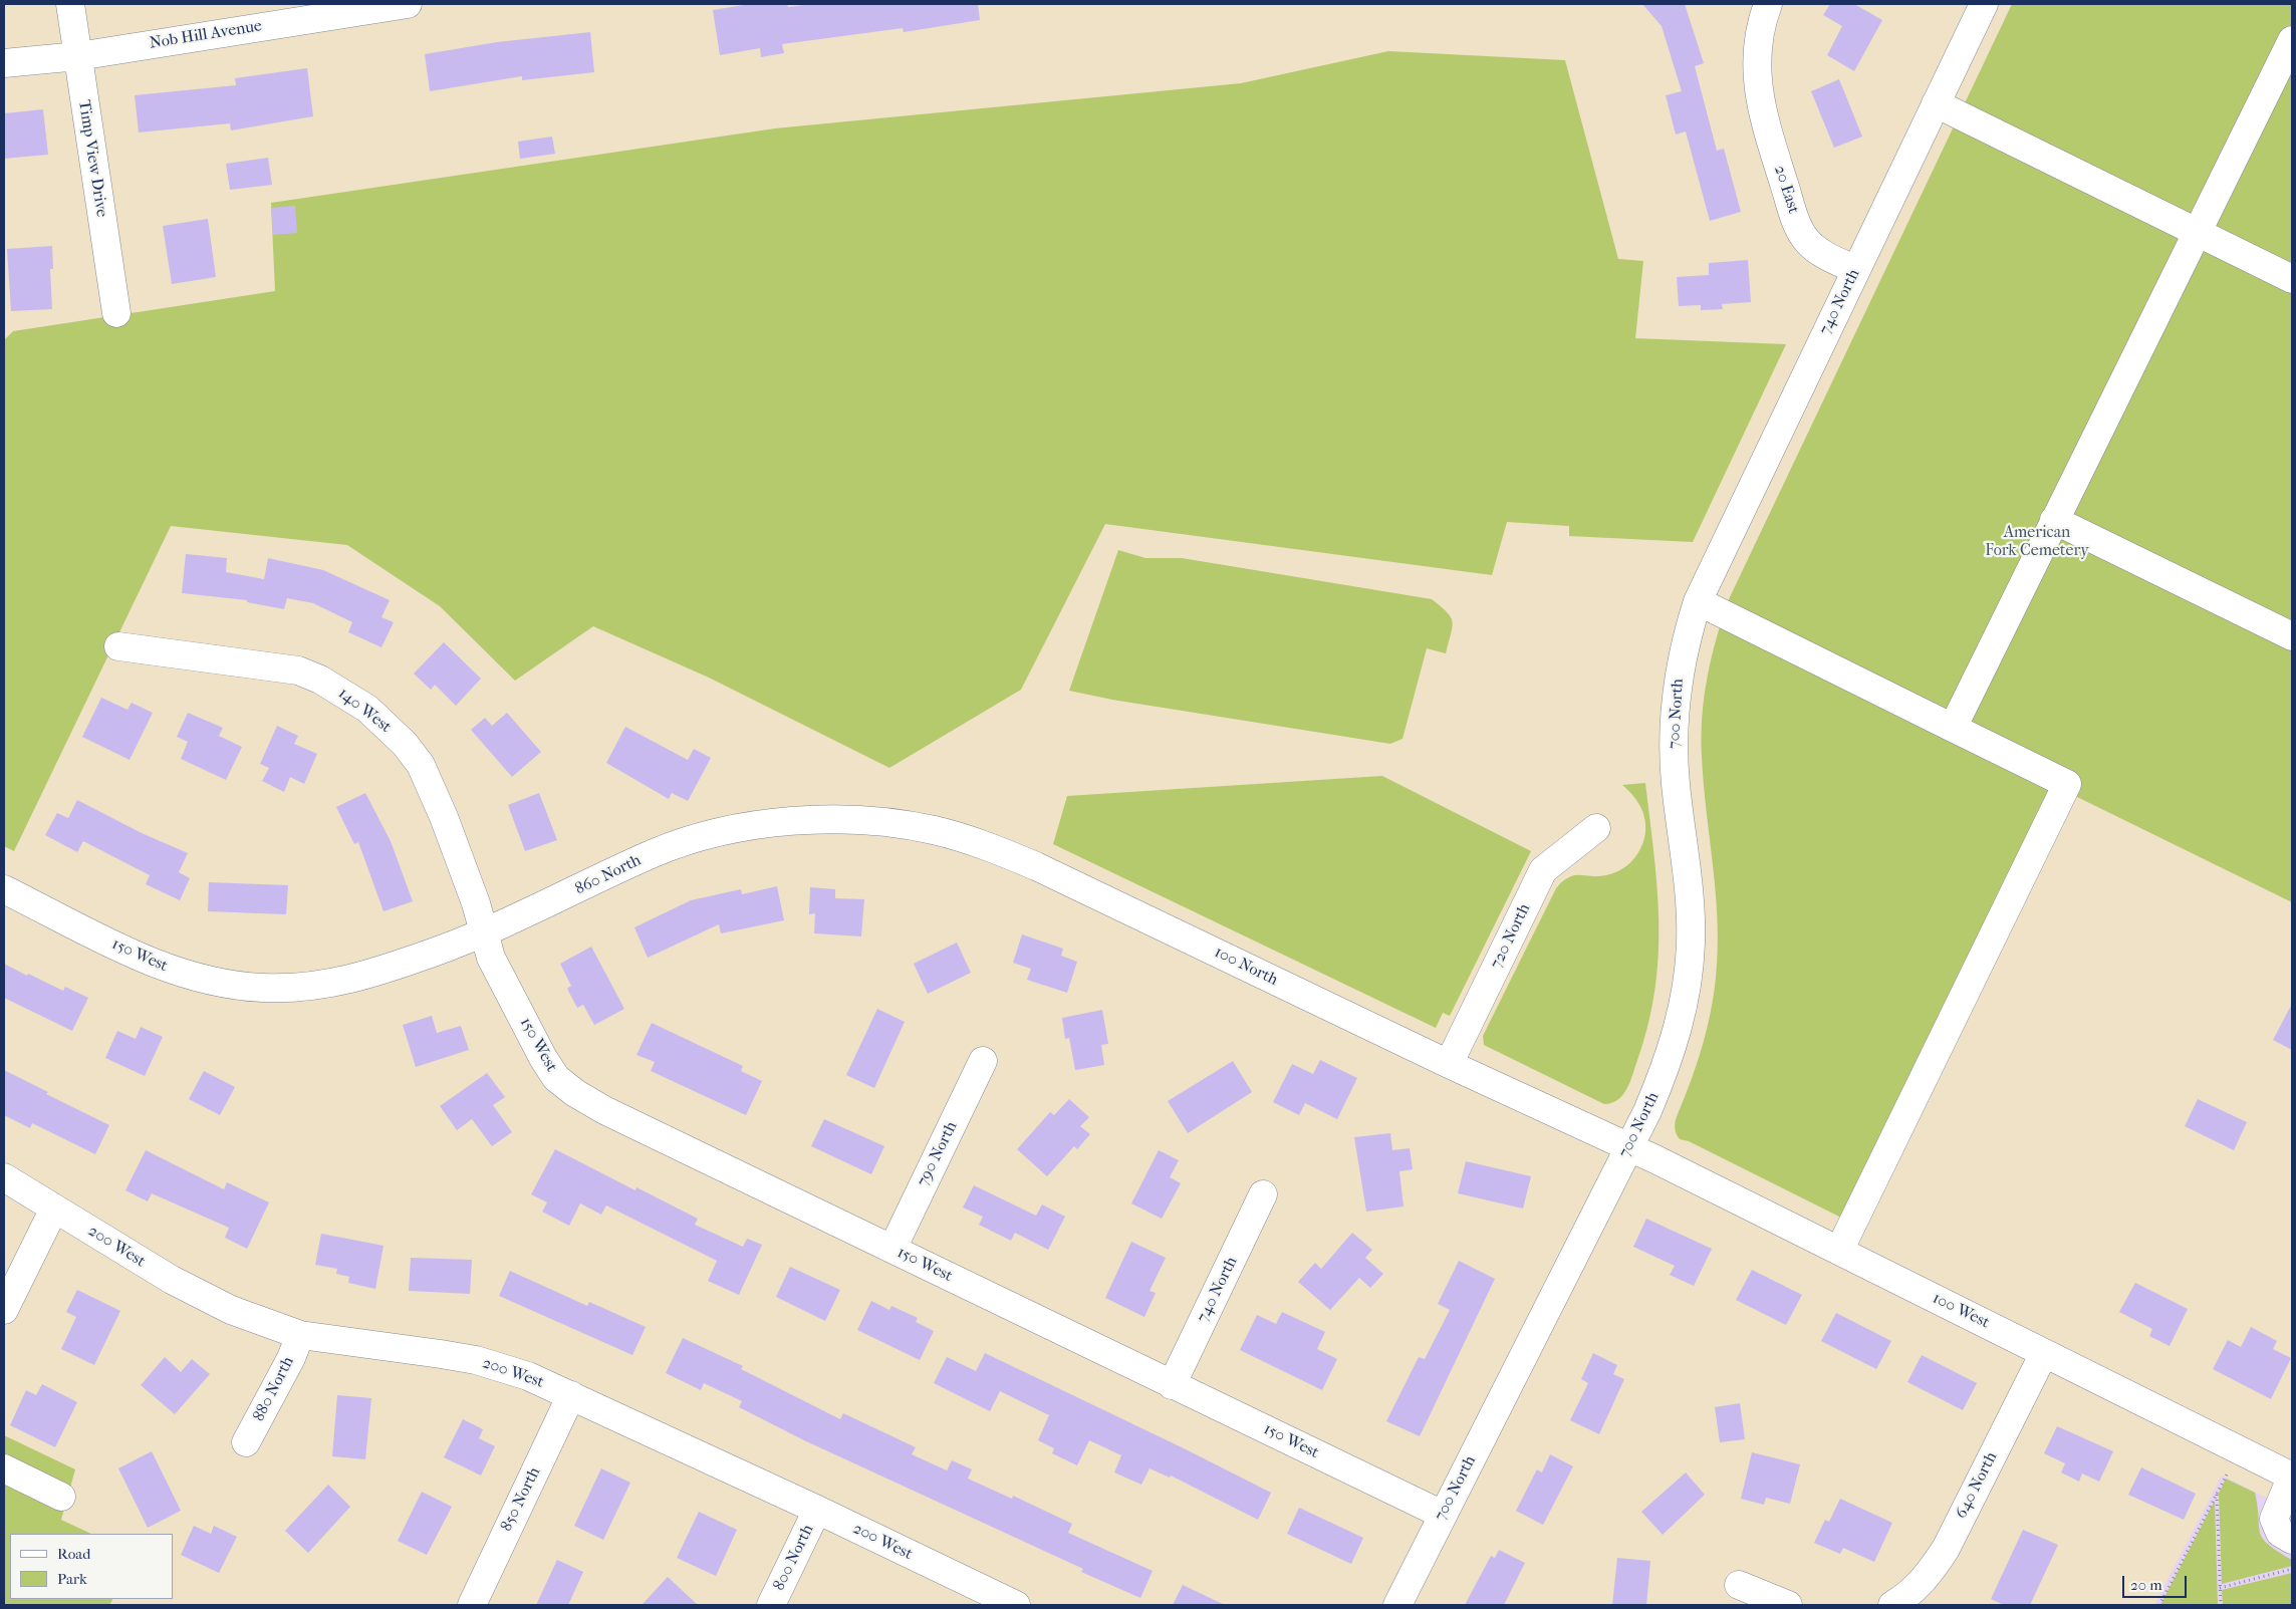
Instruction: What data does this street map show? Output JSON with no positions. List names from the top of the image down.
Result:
{
  "streets": {
    "street": [
      "Nob Hill Avenue",
      "Timp View Drive",
      "20 East",
      "740 North",
      "140 West",
      "700 North",
      "860 North",
      "720 North",
      "150 West",
      "100 North",
      "790 North",
      "200 West",
      "100 West",
      "880 North",
      "640 North",
      "850 North",
      "800 North"
    ]
  },
  "crossings": [
    ["Nob Hill Avenue", "Timp View Drive"],
    ["20 East", "740 North"],
    ["740 North", "700 North"],
    ["740 North", "150 West"],
    ["140 West", "860 North"],
    ["140 West", "150 West"],
    ["700 North", "150 West"],
    ["700 North", "100 North"],
    ["700 North", "100 West"],
    ["860 North", "150 West"],
    ["860 North", "100 North"],
    ["720 North", "100 North"],
    ["150 West", "790 North"],
    ["100 North", "100 West"],
    ["200 West", "880 North"],
    ["200 West", "850 North"],
    ["200 West", "800 North"],
    ["100 West", "640 North"]
  ],
  "parks": ["American Fork Cemetery"],
  "legend": ["Road", "Park"],
  "scale_bar": "20 m"
}
